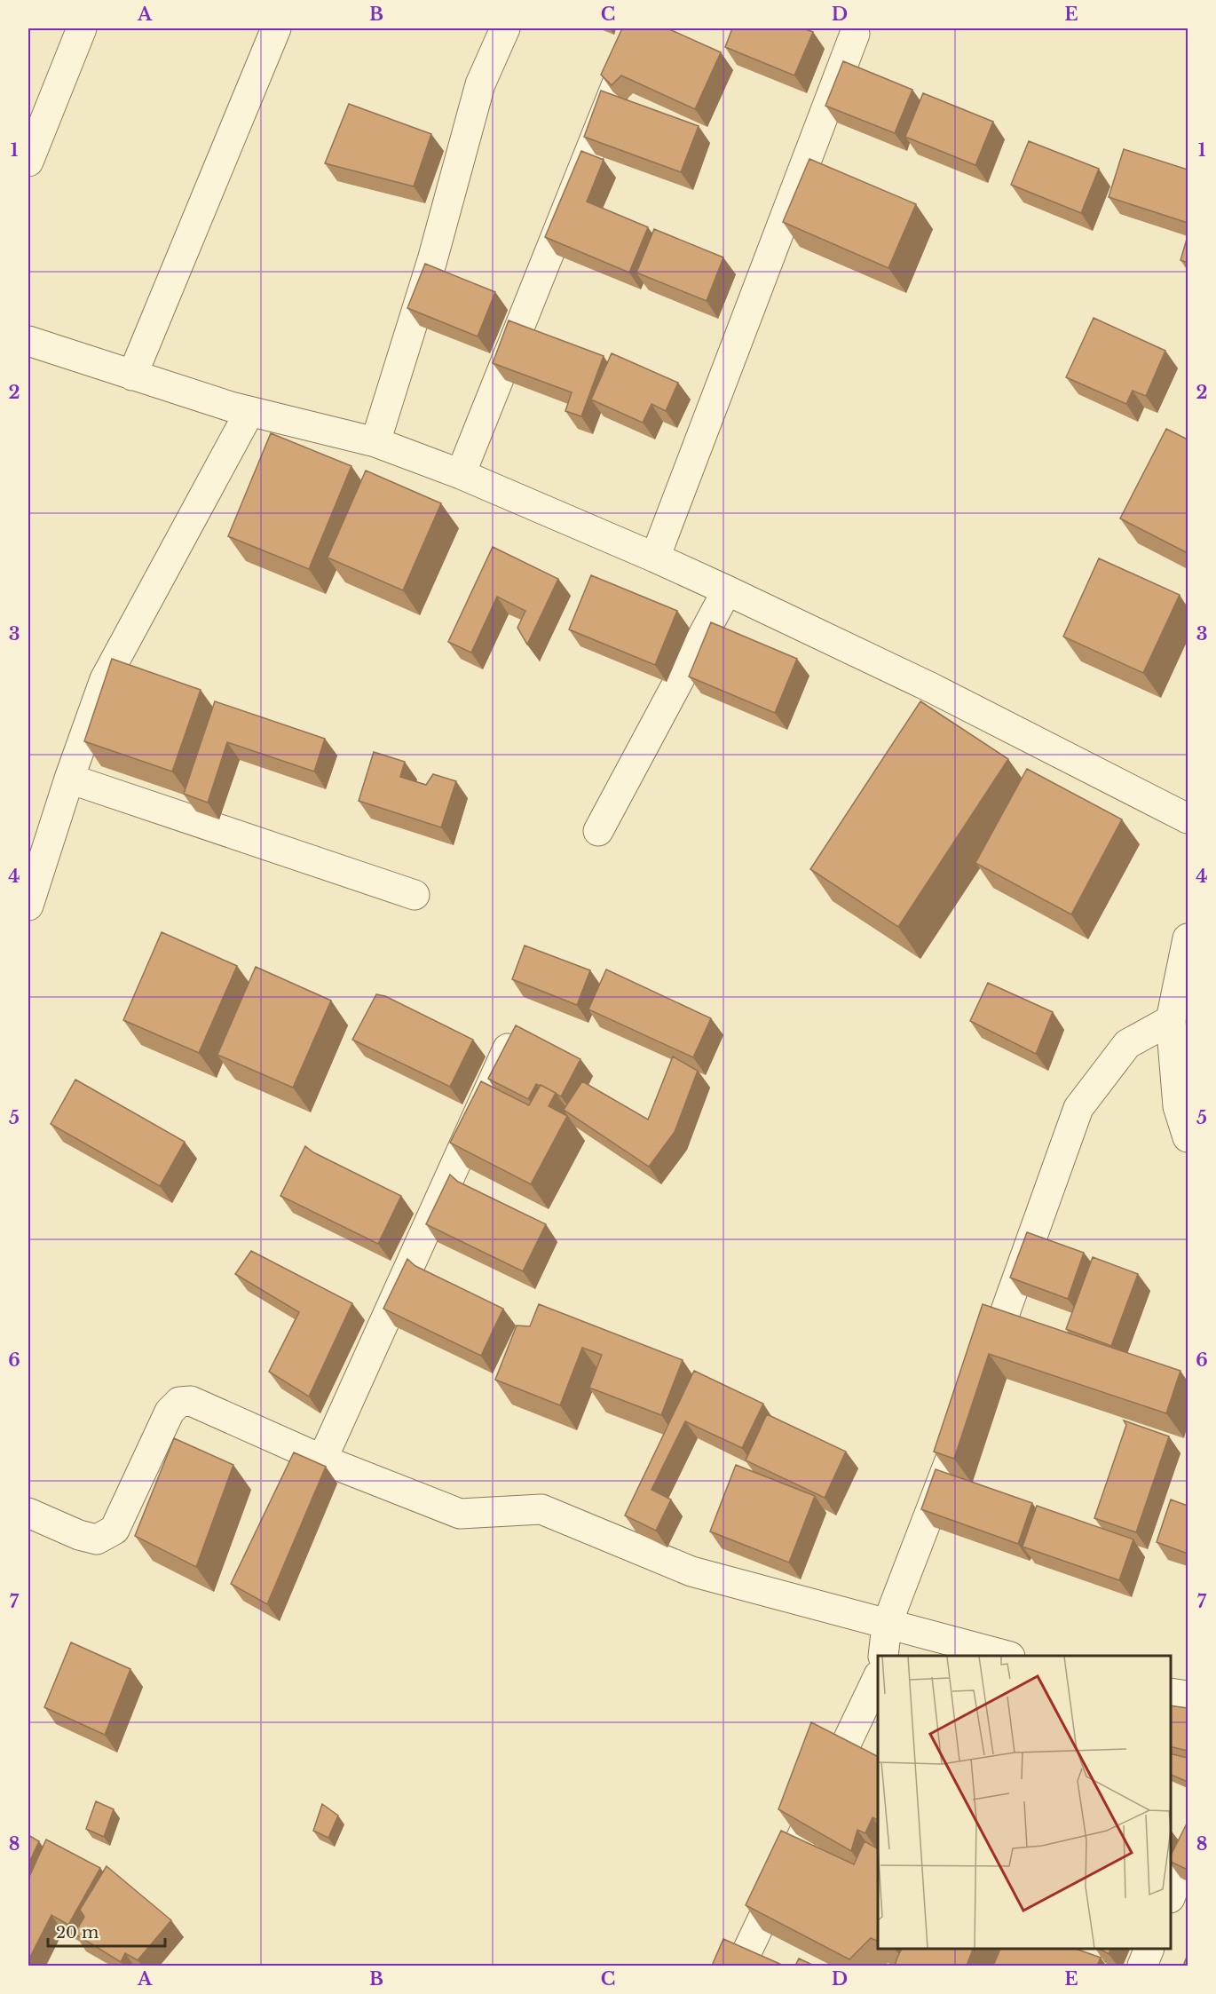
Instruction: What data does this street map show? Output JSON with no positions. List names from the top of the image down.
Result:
{
  "scale_bar": "20 m",
  "grid": {
    "columns": [
      "A",
      "B",
      "C",
      "D",
      "E"
    ],
    "rows": [
      "1",
      "2",
      "3",
      "4",
      "5",
      "6",
      "7",
      "8"
    ]
  }
}
